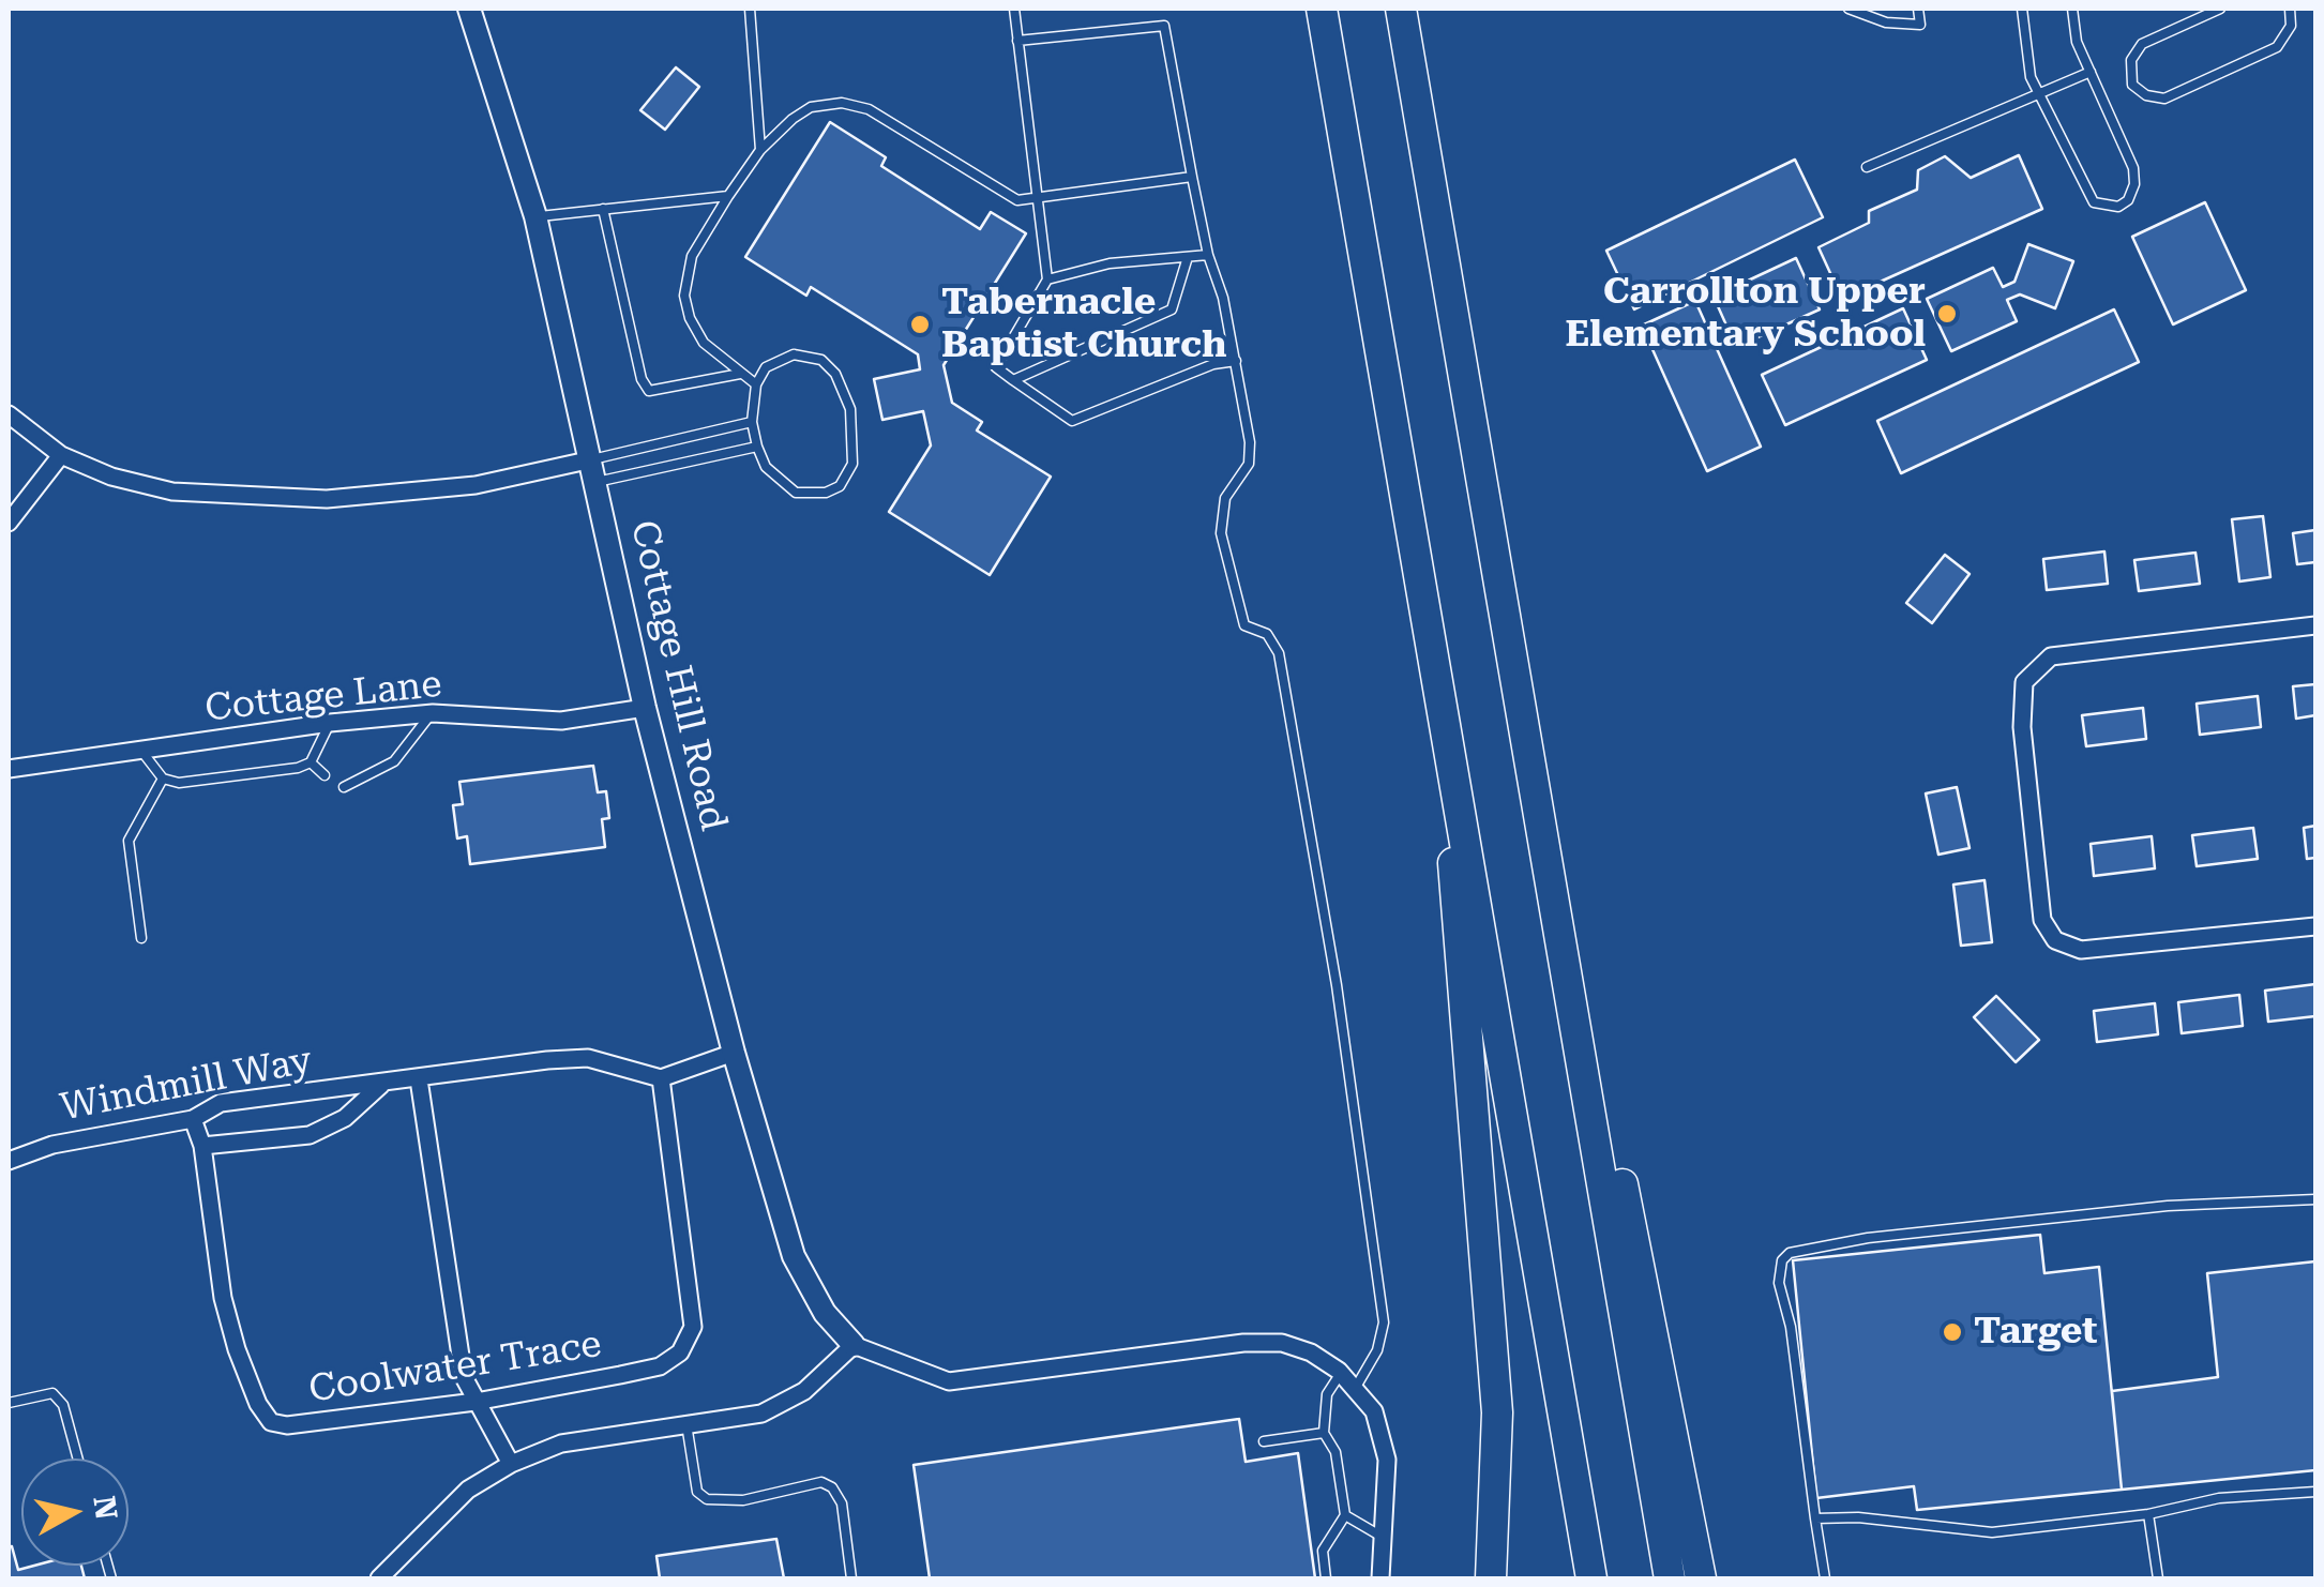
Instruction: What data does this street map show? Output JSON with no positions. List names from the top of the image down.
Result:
{
  "streets": {
    "street": [
      "Cottage Hill Road",
      "Cottage Lane",
      "Windmill Way",
      "Coolwater Trace"
    ]
  },
  "crossings": [
    ["Cottage Hill Road", "Cottage Lane"],
    ["Windmill Way", "Coolwater Trace"]
  ],
  "places": ["Carrollton Upper Elementary School", "Tabernacle Baptist Church", "Target"],
  "north": "right"
}
